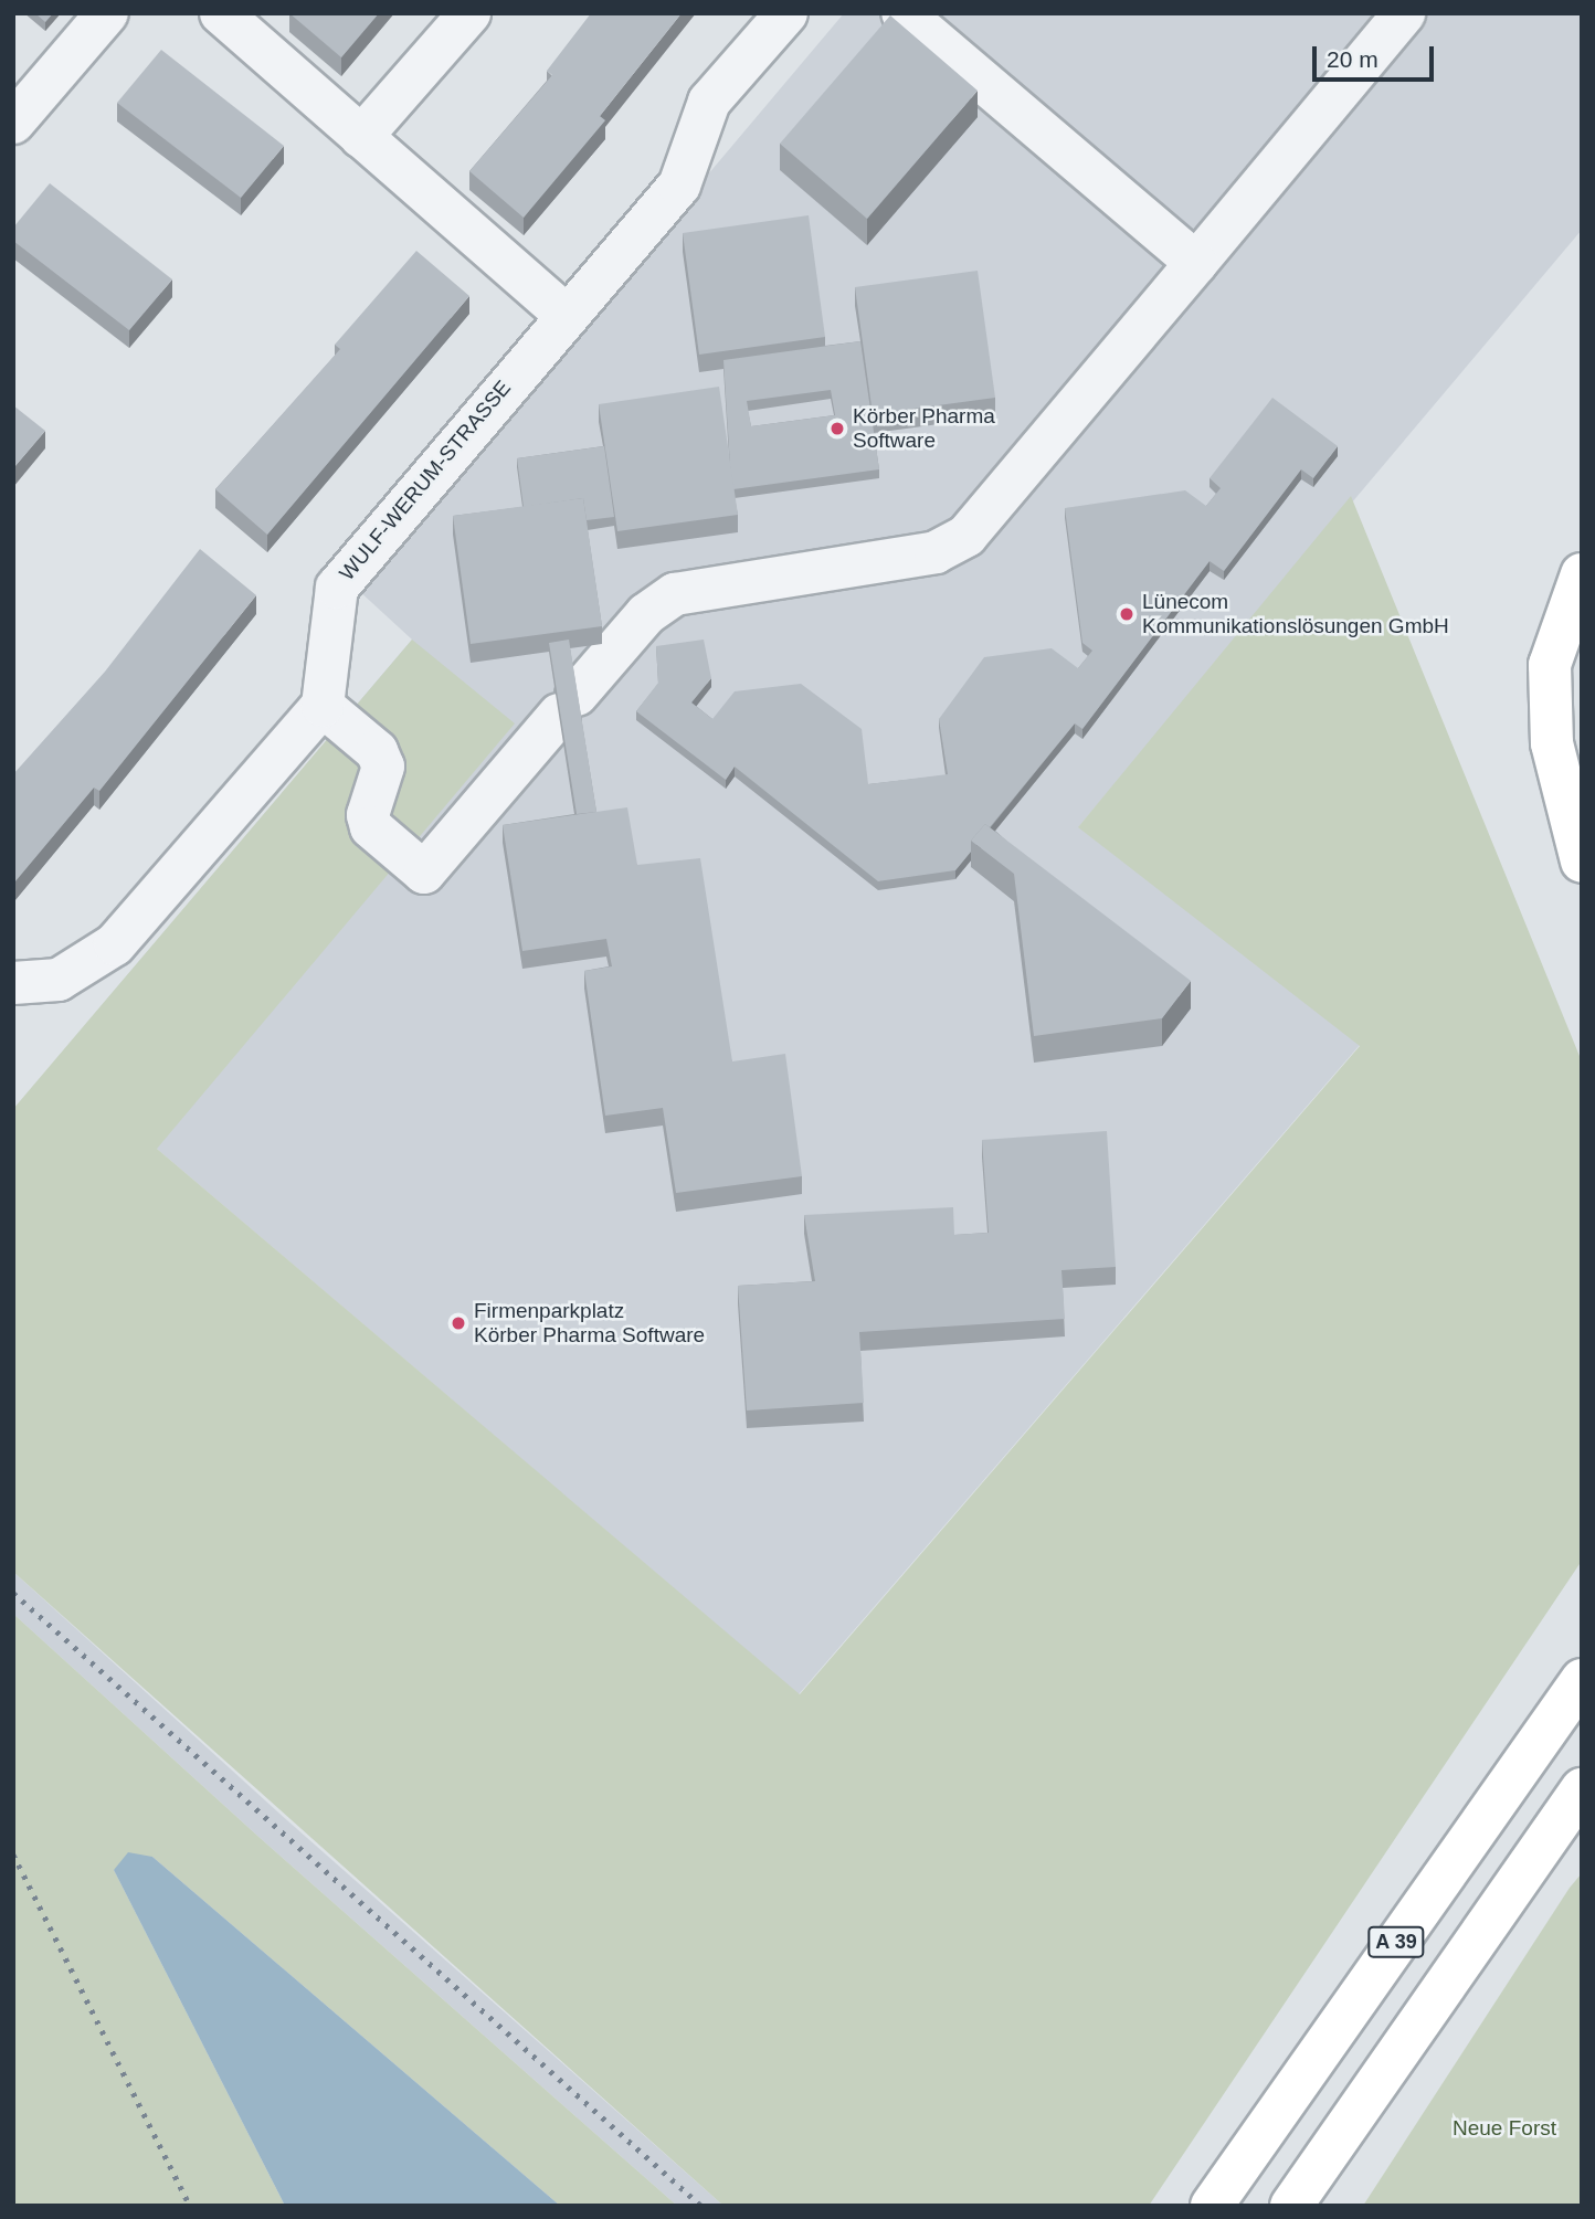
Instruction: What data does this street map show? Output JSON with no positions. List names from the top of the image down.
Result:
{
  "streets": {
    "highway": ["A 39"],
    "street": ["WULF-WERUM-STRASSE"]
  },
  "parks": ["Neue Forst"],
  "places": ["Körber Pharma Software", "Lünecom Kommunikationslösungen GmbH", "Firmenparkplatz Körber Pharma Software"],
  "scale_bar": "20 m"
}
